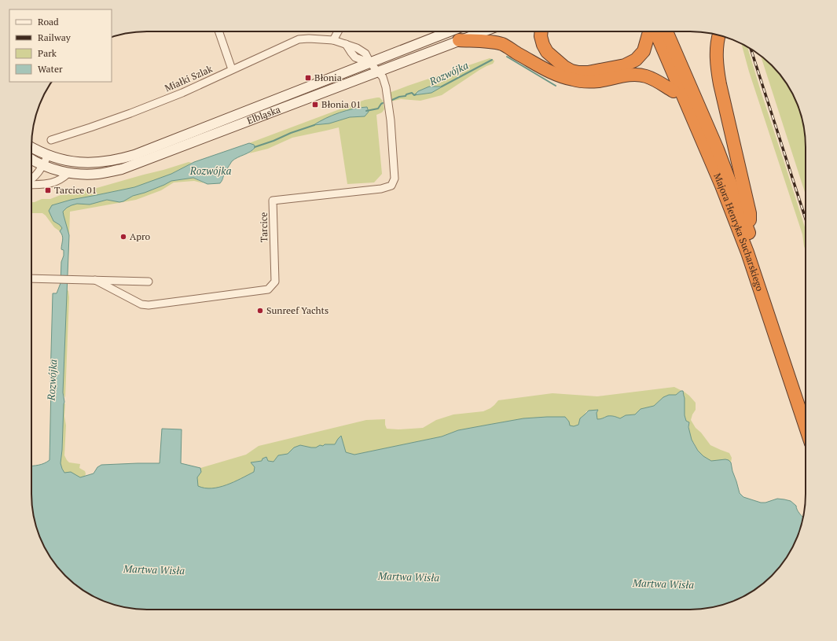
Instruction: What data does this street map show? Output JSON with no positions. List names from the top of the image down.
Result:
{
  "streets": {
    "highway": ["Majora Henryka Sucharskiego"],
    "main road": ["Elbląska"],
    "street": ["Miałki Szlak", "Tarcice"]
  },
  "crossings": [
    ["Miałki Szlak", "Elbląska"],
    ["Miałki Szlak", "Tarcice"],
    ["Elbląska", "Tarcice"]
  ],
  "water": ["Rozwójka", "Martwa Wisła"],
  "places": {
    "transit": ["Błonia", "Błonia 01", "Tarcice 01"],
    "other": ["Apro", "Sunreef Yachts"]
  },
  "legend": [
    "Road",
    "Railway",
    "Park",
    "Water"
  ]
}
